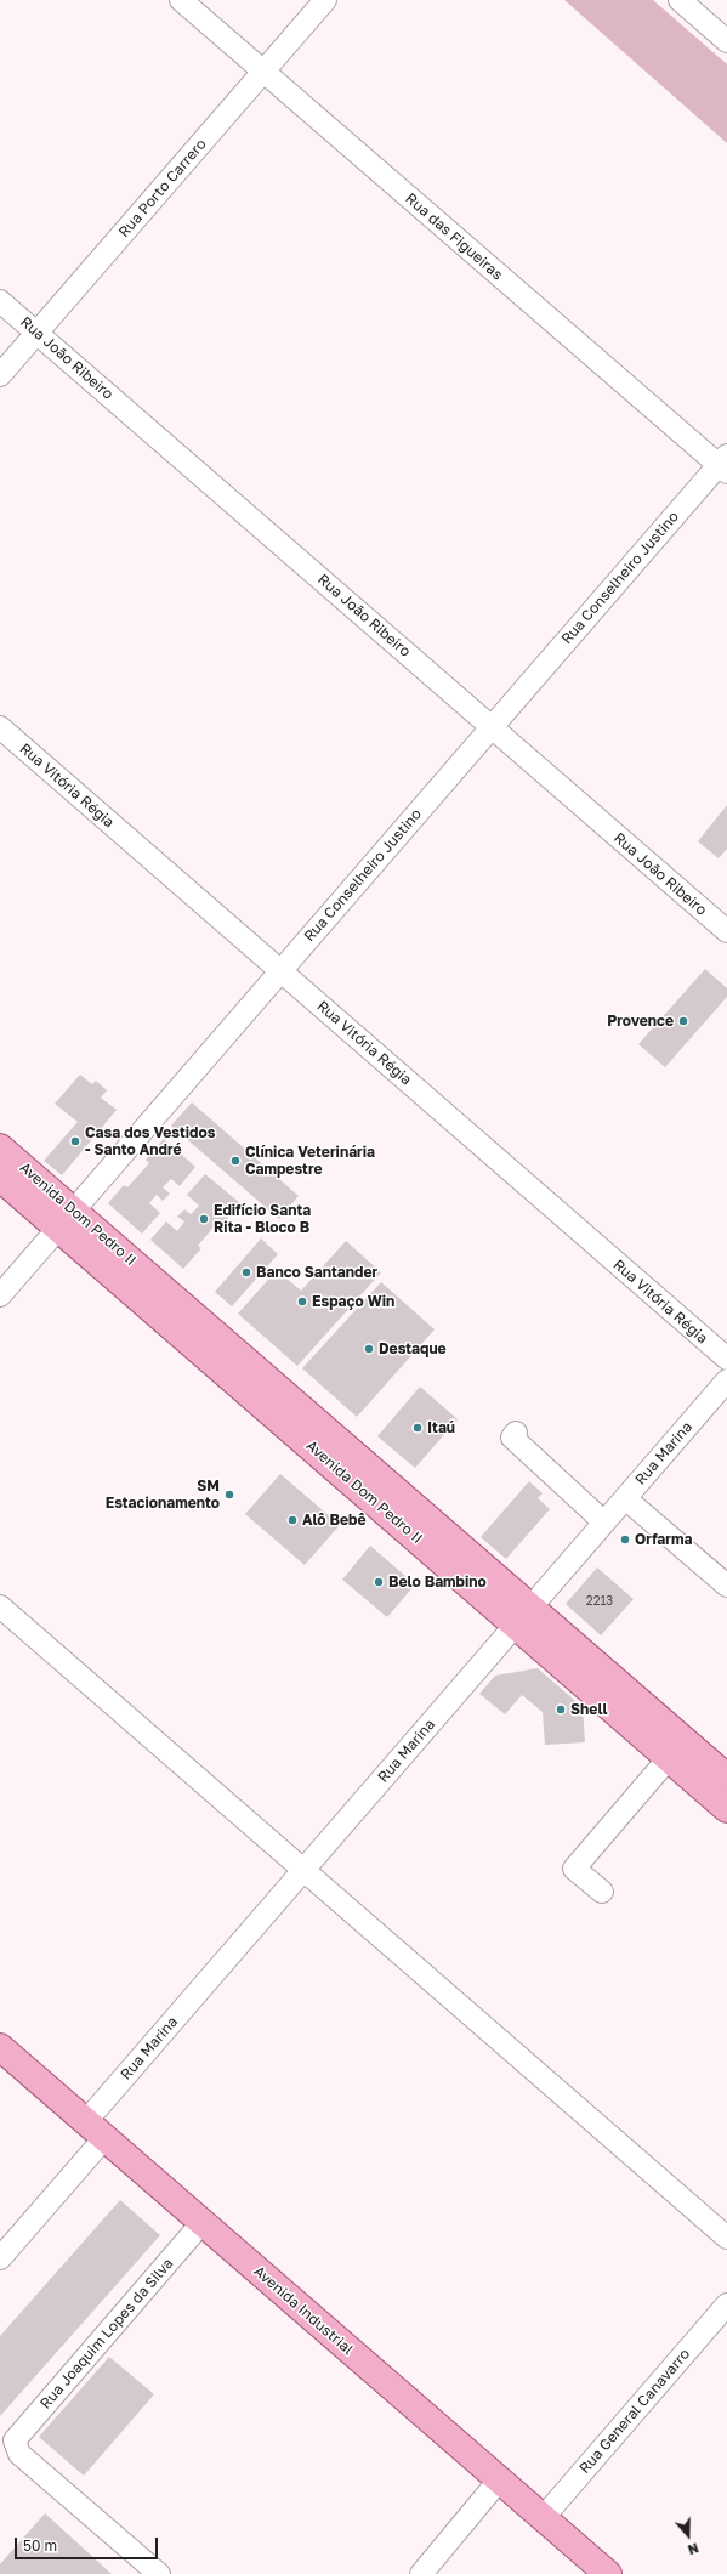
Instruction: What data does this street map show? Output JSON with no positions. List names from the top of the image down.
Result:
{
  "streets": {
    "main road": ["Avenida Dom Pedro II", "Avenida Industrial"],
    "street": [
      "Rua Porto Carrero",
      "Rua das Figueiras",
      "Rua João Ribeiro",
      "Rua Conselheiro Justino",
      "Rua Vitória Régia",
      "Rua Marina",
      "Rua Joaquim Lopes da Silva",
      "Rua General Canavarro"
    ]
  },
  "crossings": [
    ["Rua Porto Carrero", "Rua das Figueiras"],
    ["Rua Porto Carrero", "Rua João Ribeiro"],
    ["Rua das Figueiras", "Rua Conselheiro Justino"],
    ["Rua João Ribeiro", "Rua Conselheiro Justino"],
    ["Rua Conselheiro Justino", "Rua Vitória Régia"],
    ["Rua Conselheiro Justino", "Avenida Dom Pedro II"],
    ["Avenida Dom Pedro II", "Rua Marina"],
    ["Rua Marina", "Avenida Industrial"],
    ["Avenida Industrial", "Rua Joaquim Lopes da Silva"],
    ["Avenida Industrial", "Rua General Canavarro"]
  ],
  "places": [
    "Provence",
    "Casa dos Vestidos - Santo André",
    "Clínica Veterinária Campestre",
    "Edifício Santa Rita - Bloco B",
    "Banco Santander",
    "Espaço Win",
    "Destaque",
    "Itaú",
    "SM Estacionamento",
    "Alô Bebê",
    "Orfarma",
    "Belo Bambino",
    "Shell"
  ],
  "house_numbers": ["2213"],
  "scale_bar": "50 m",
  "north": "bottom"
}
